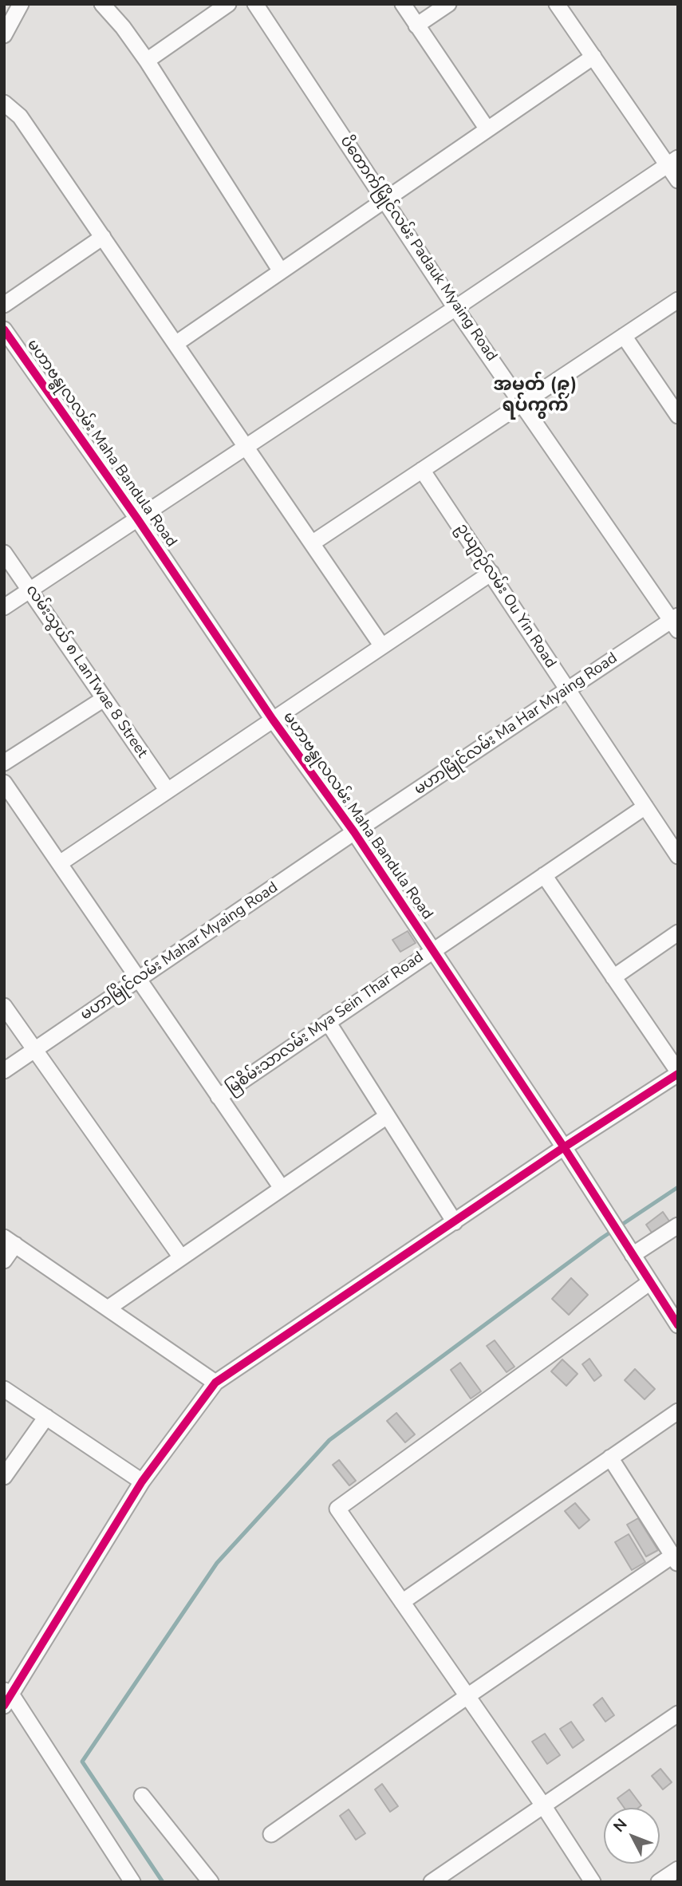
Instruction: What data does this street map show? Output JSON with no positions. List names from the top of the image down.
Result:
{
  "streets": {
    "street": [
      "ပိတောက်မြိုင်လမ်း Padauk Myaing Road",
      "မဟာဗန္ဓုလလမ်း Maha Bandula Road",
      "ဥယျာဉ်လမ်း Ou Yin Road",
      "လမ်းသွယ် ၈ LanTwae 8 Street",
      "မဟာမြိုင်လမ်း Ma Har Myaing Road",
      "မဟာမြိုင်လမ်း Mahar Myaing Road",
      "မြစိမ်းသာလမ်း Mya Sein Thar Road"
    ]
  },
  "crossings": [
    ["ပိတောက်မြိုင်လမ်း Padauk Myaing Road", "မဟာမြိုင်လမ်း Ma Har Myaing Road"],
    ["မဟာဗန္ဓုလလမ်း Maha Bandula Road", "မဟာမြိုင်လမ်း Ma Har Myaing Road"],
    ["မဟာဗန္ဓုလလမ်း Maha Bandula Road", "မဟာမြိုင်လမ်း Mahar Myaing Road"],
    ["မဟာဗန္ဓုလလမ်း Maha Bandula Road", "မြစိမ်းသာလမ်း Mya Sein Thar Road"],
    ["ဥယျာဉ်လမ်း Ou Yin Road", "မဟာမြိုင်လမ်း Ma Har Myaing Road"],
    ["မဟာမြိုင်လမ်း Ma Har Myaing Road", "မဟာမြိုင်လမ်း Mahar Myaing Road"]
  ],
  "districts": ["အမှတ် (၉) ရပ်ကွက်"],
  "north": "top left"
}
